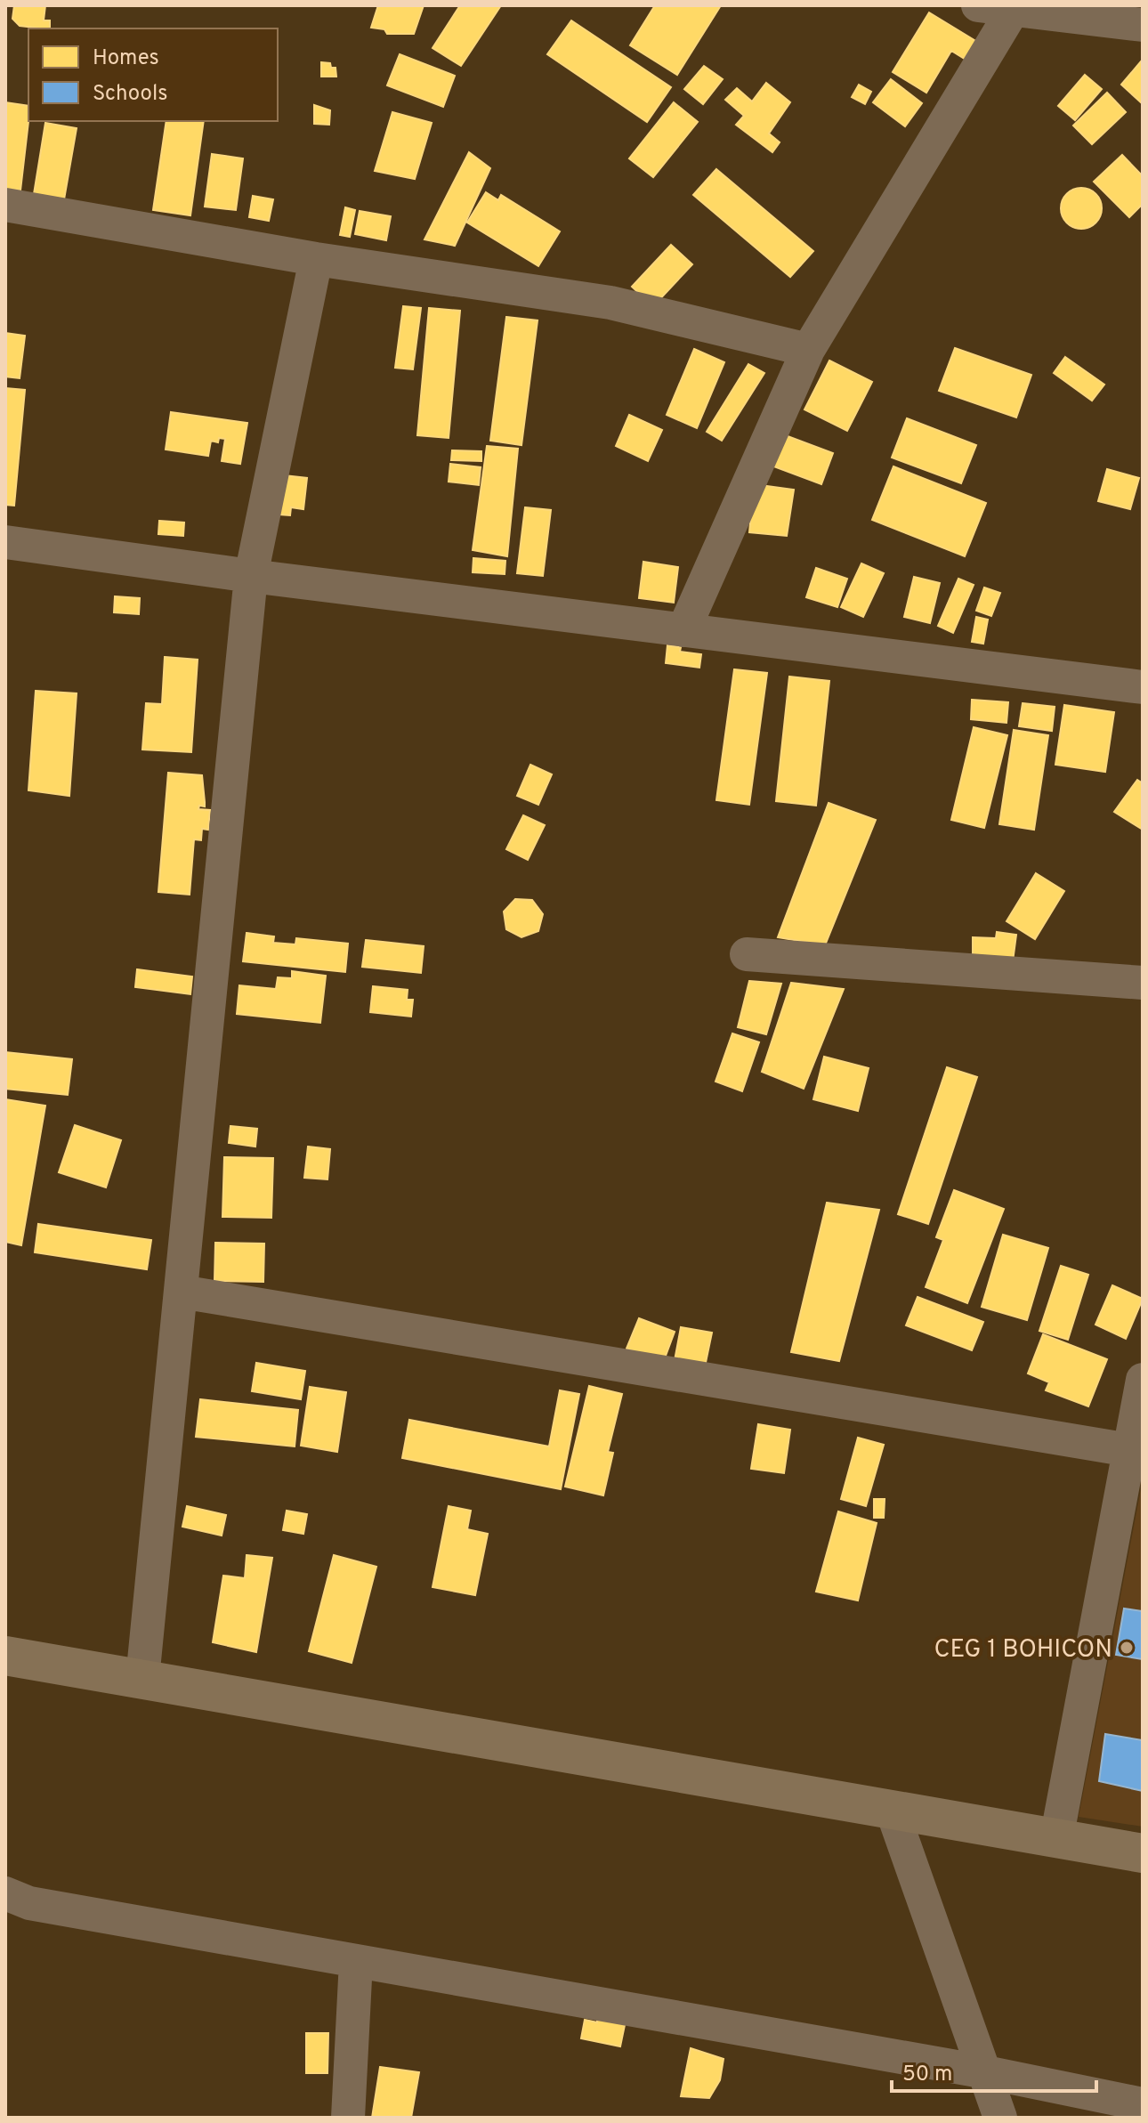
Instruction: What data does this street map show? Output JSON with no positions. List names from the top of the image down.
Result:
{
  "places": ["CEG 1 BOHICON"],
  "legend": ["Homes", "Schools"],
  "scale_bar": "50 m"
}
